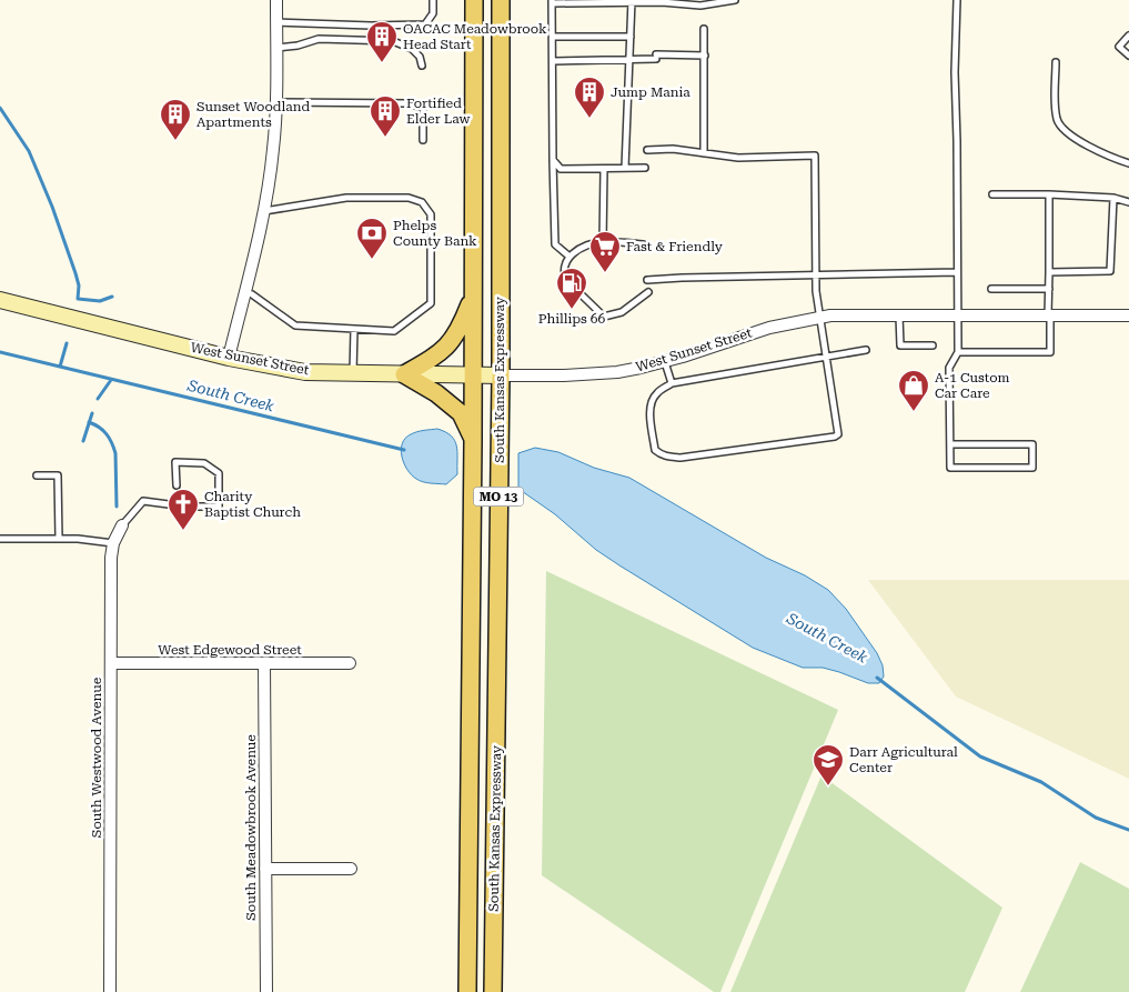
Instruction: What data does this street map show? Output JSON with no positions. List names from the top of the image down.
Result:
{
  "streets": {
    "main road": ["West Sunset Street", "South Kansas Expressway", "MO 13"],
    "street": ["West Edgewood Street", "South Westwood Avenue", "South Meadowbrook Avenue"]
  },
  "crossings": [
    ["West Sunset Street", "South Kansas Expressway"],
    ["West Edgewood Street", "South Westwood Avenue"],
    ["West Edgewood Street", "South Meadowbrook Avenue"]
  ],
  "water": ["South Creek"],
  "places": {
    "building": [
      "OACAC Meadowbrook Head Start",
      "Jump Mania",
      "Fortified Elder Law",
      "Sunset Woodland Apartments"
    ],
    "bank": ["Phelps County Bank"],
    "supermarket": ["Fast & Friendly"],
    "fuel station": ["Phillips 66"],
    "shop": ["A-1 Custom Car Care"],
    "church": ["Charity Baptist Church"],
    "school or university": ["Darr Agricultural Center"]
  }
}
